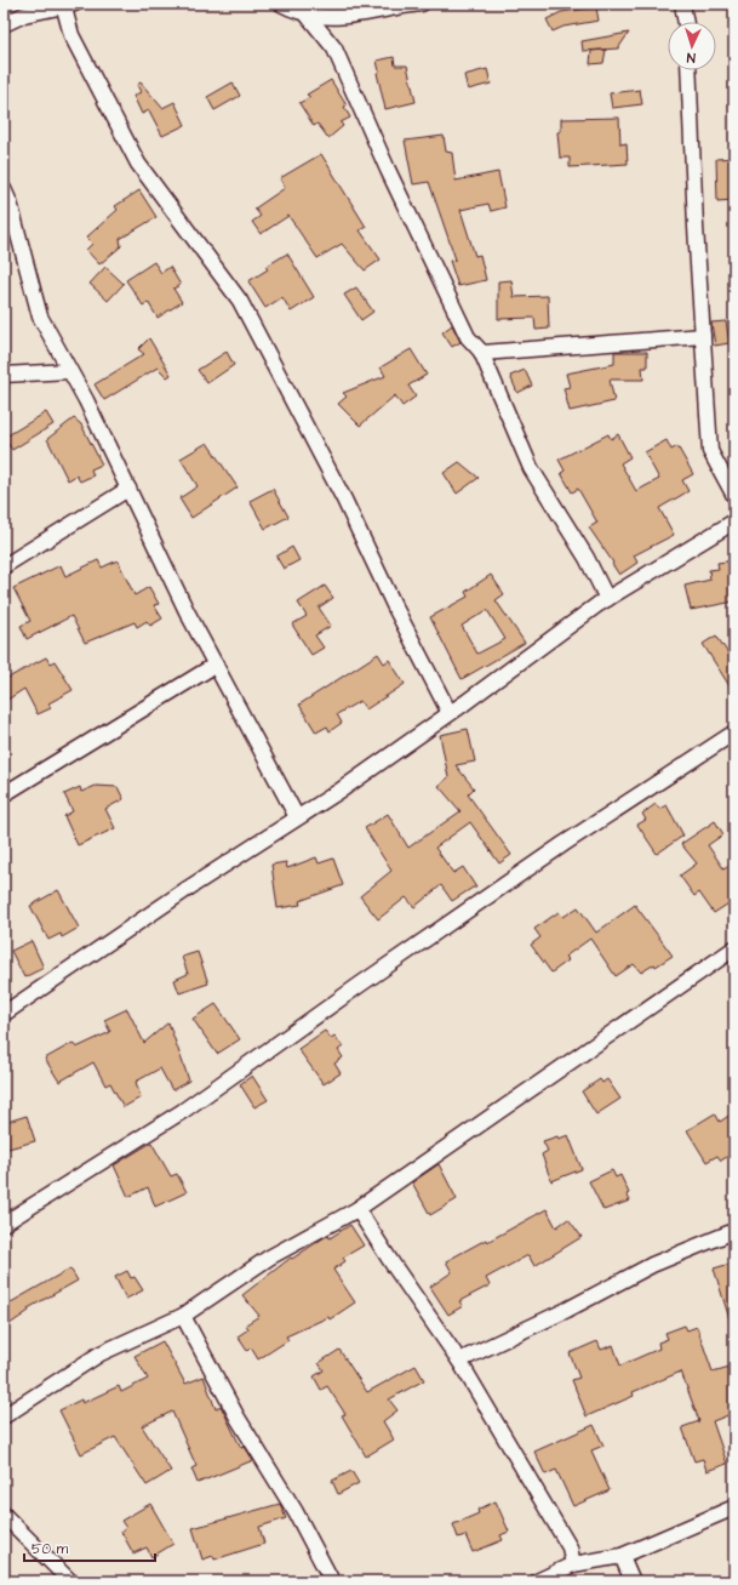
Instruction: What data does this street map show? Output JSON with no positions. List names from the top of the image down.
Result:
{
  "scale_bar": "50 m",
  "north": "bottom"
}
